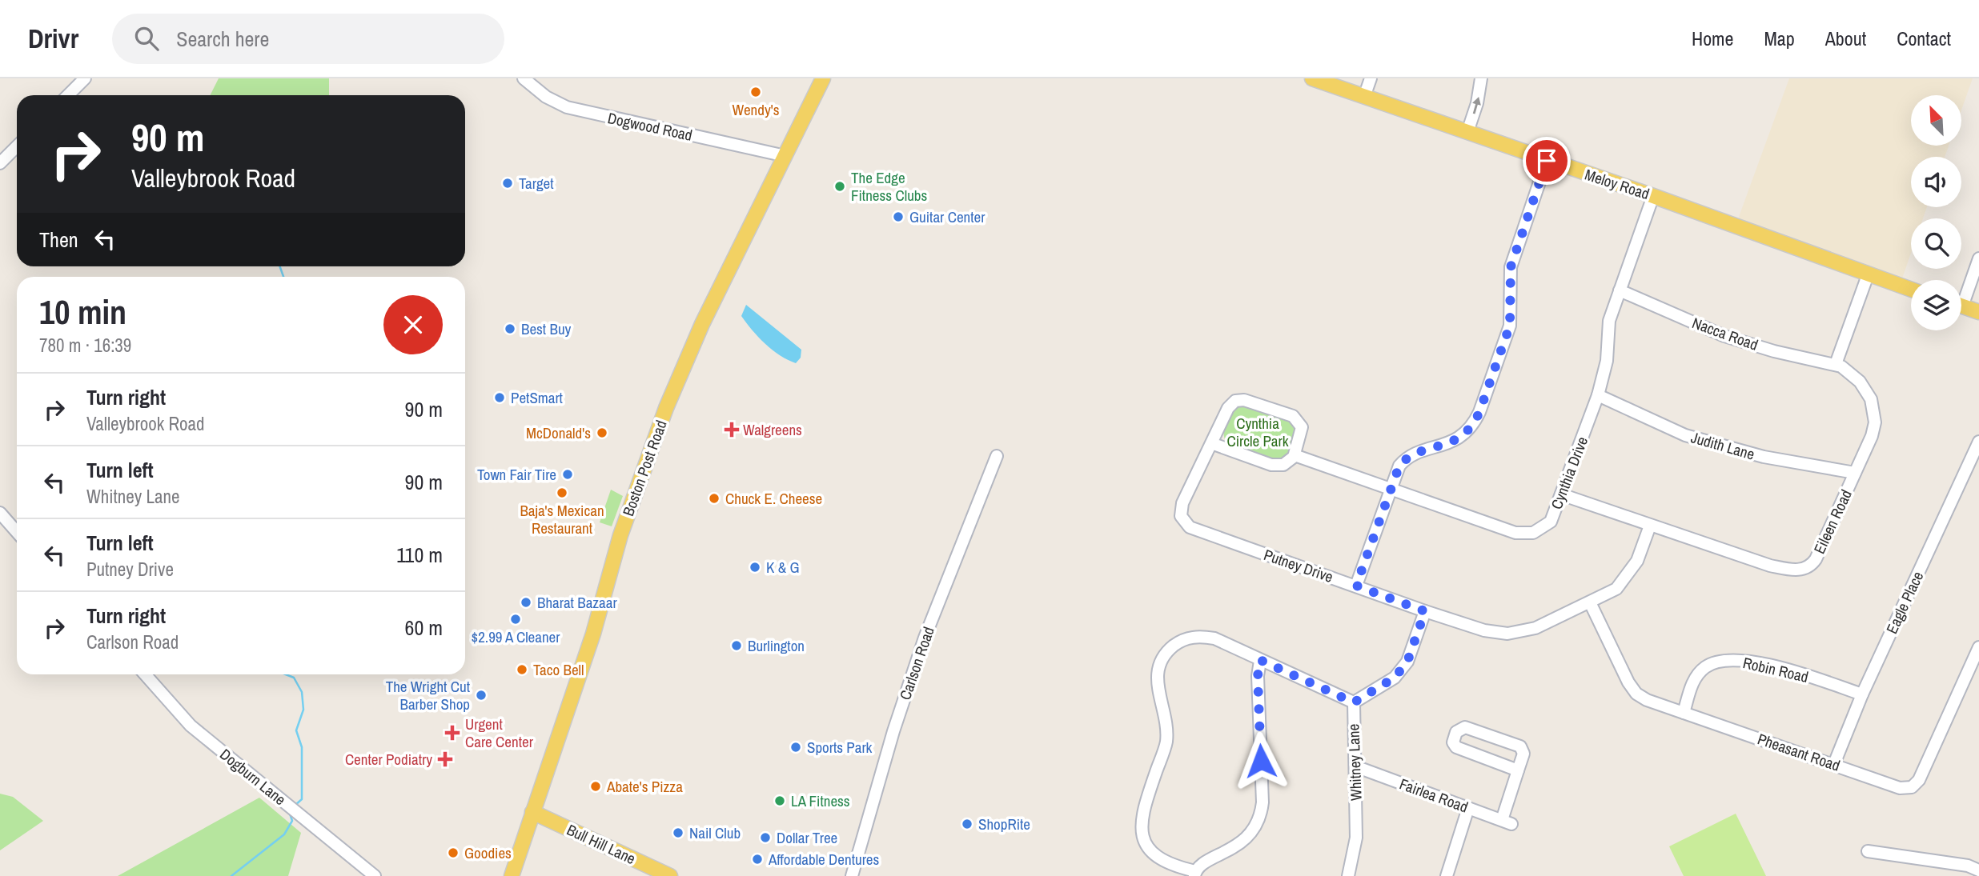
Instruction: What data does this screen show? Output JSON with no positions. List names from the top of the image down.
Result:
{
  "streets": {
    "main road": ["Meloy Road", "Boston Post Road", "Bull Hill Lane"],
    "street": [
      "Dogwood Road",
      "Nacca Road",
      "Judith Lane",
      "Cynthia Drive",
      "Eileen Road",
      "Putney Drive",
      "Eagle Place",
      "Carlson Road",
      "Robin Road",
      "Pheasant Road",
      "Whitney Lane",
      "Dogburn Lane",
      "Fairlea Road"
    ]
  },
  "crossings": [
    ["Dogwood Road", "Boston Post Road"],
    ["Meloy Road", "Cynthia Drive"],
    ["Nacca Road", "Cynthia Drive"],
    ["Nacca Road", "Eileen Road"],
    ["Judith Lane", "Cynthia Drive"],
    ["Judith Lane", "Eileen Road"],
    ["Boston Post Road", "Bull Hill Lane"],
    ["Cynthia Drive", "Eileen Road"],
    ["Eileen Road", "Putney Drive"],
    ["Putney Drive", "Pheasant Road"],
    ["Putney Drive", "Whitney Lane"],
    ["Eagle Place", "Robin Road"],
    ["Eagle Place", "Pheasant Road"],
    ["Robin Road", "Pheasant Road"],
    ["Whitney Lane", "Fairlea Road"]
  ],
  "parks": ["Cynthia Circle Park"],
  "places": {
    "other": [
      "Wendy's",
      "Target",
      "The Edge Fitness Clubs",
      "Guitar Center",
      "Best Buy",
      "PetSmart",
      "McDonald's",
      "Town Fair Tire",
      "Baja's Mexican Restaurant",
      "Chuck E. Cheese",
      "K & G",
      "Bharat Bazaar",
      "$2.99 A Cleaner",
      "Burlington",
      "Taco Bell",
      "The Wright Cut Barber Shop",
      "Sports Park",
      "Abate's Pizza",
      "LA Fitness",
      "ShopRite",
      "Nail Club",
      "Dollar Tree",
      "Goodies",
      "Affordable Dentures"
    ],
    "health": ["Walgreens", "Urgent Care Center", "Center Podiatry"]
  },
  "north": "top left",
  "page": {
    "header": "Drivr",
    "search": "Search here",
    "nav": [
      "Home",
      "Map",
      "About",
      "Contact"
    ],
    "turn": ["90 m", "Valleybrook Road"],
    "then": "Then",
    "heading": ["10 min", "780 m · 16:39"],
    "list": [
      {
        "name": "Turn right",
        "note": "Valleybrook Road",
        "value": "90 m"
      },
      {
        "name": "Turn left",
        "note": "Whitney Lane",
        "value": "90 m"
      },
      {
        "name": "Turn left",
        "note": "Putney Drive",
        "value": "110 m"
      },
      {
        "name": "Turn right",
        "note": "Carlson Road",
        "value": "60 m"
      }
    ]
  }
}
